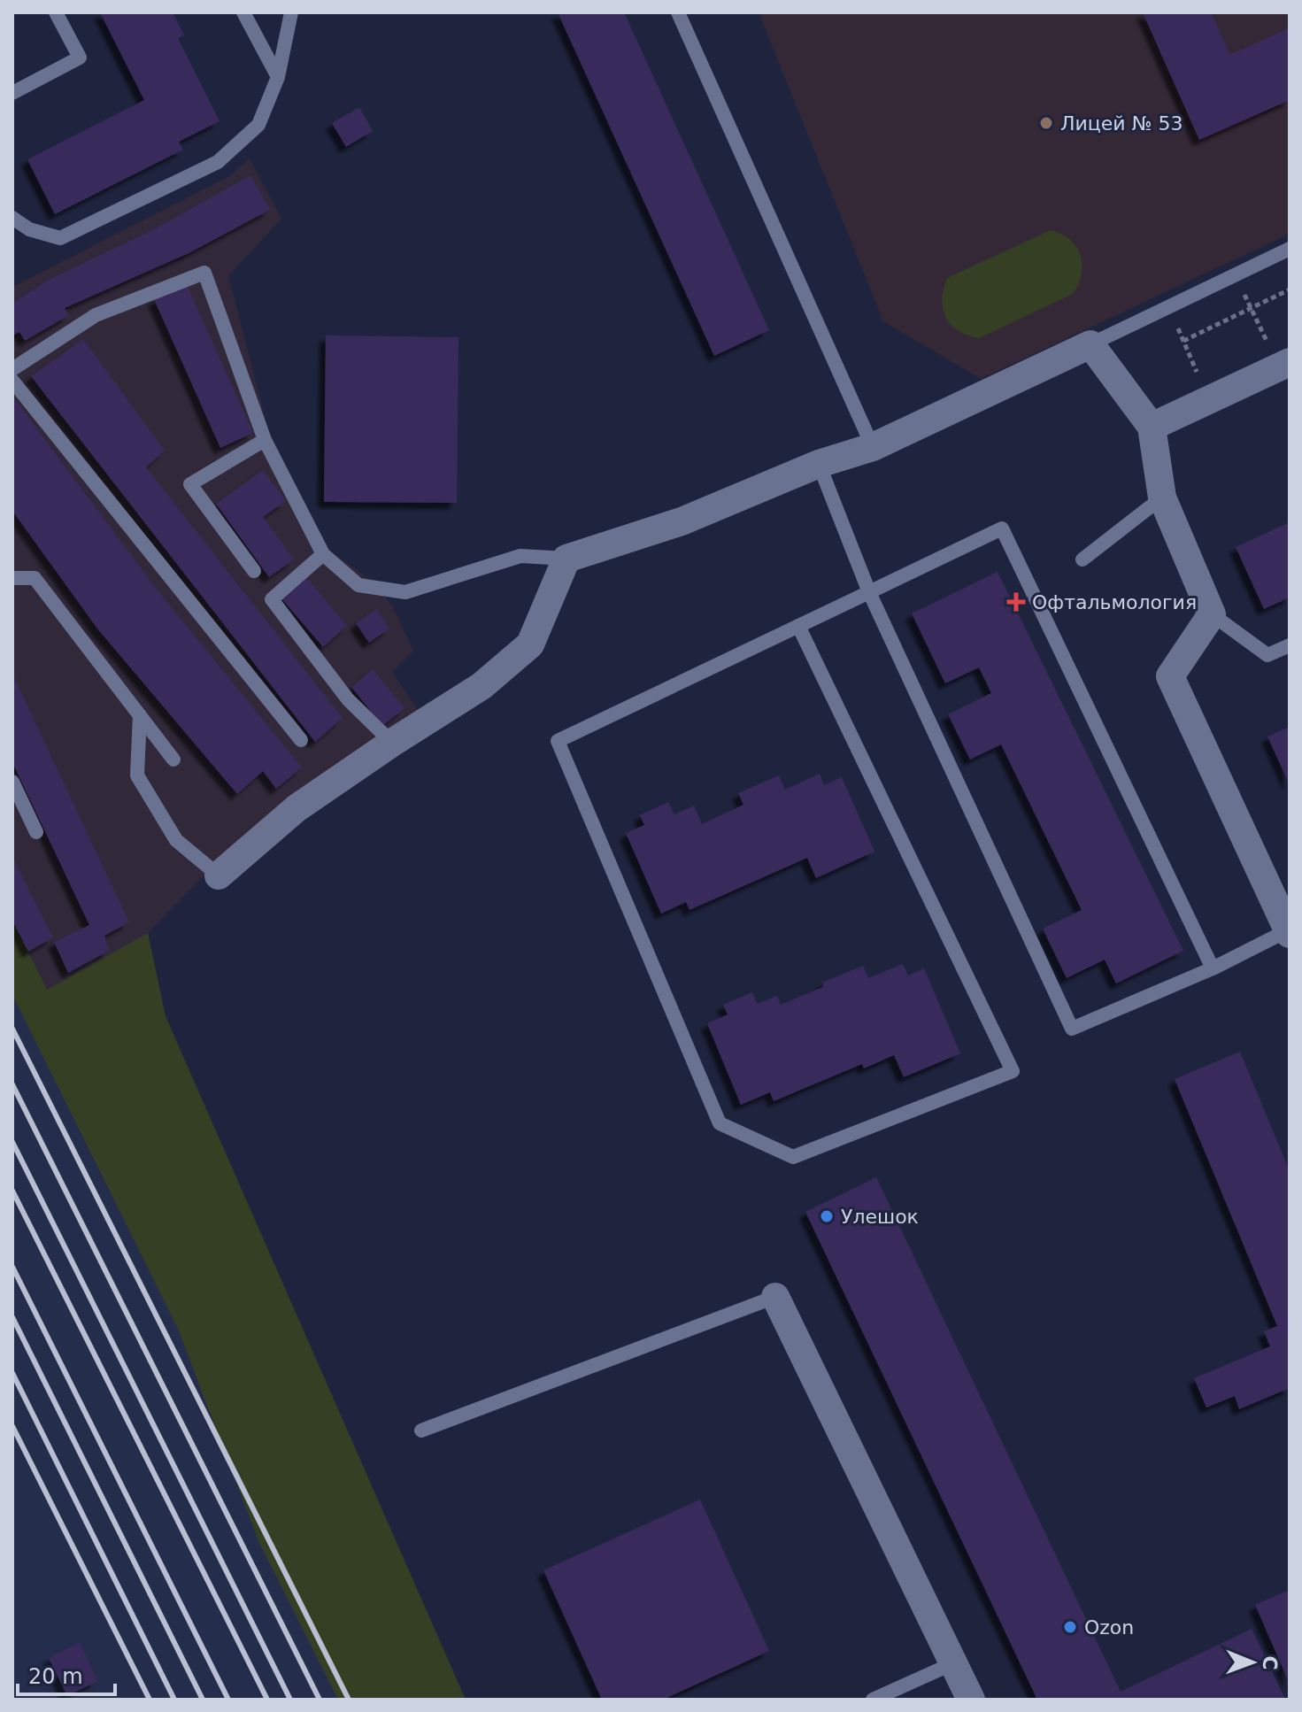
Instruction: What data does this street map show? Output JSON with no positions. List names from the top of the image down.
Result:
{
  "places": {
    "other": ["Лицей № 53", "Улешок", "Ozon"],
    "health": ["Офтальмология"]
  },
  "scale_bar": "20 m",
  "north": "right"
}
